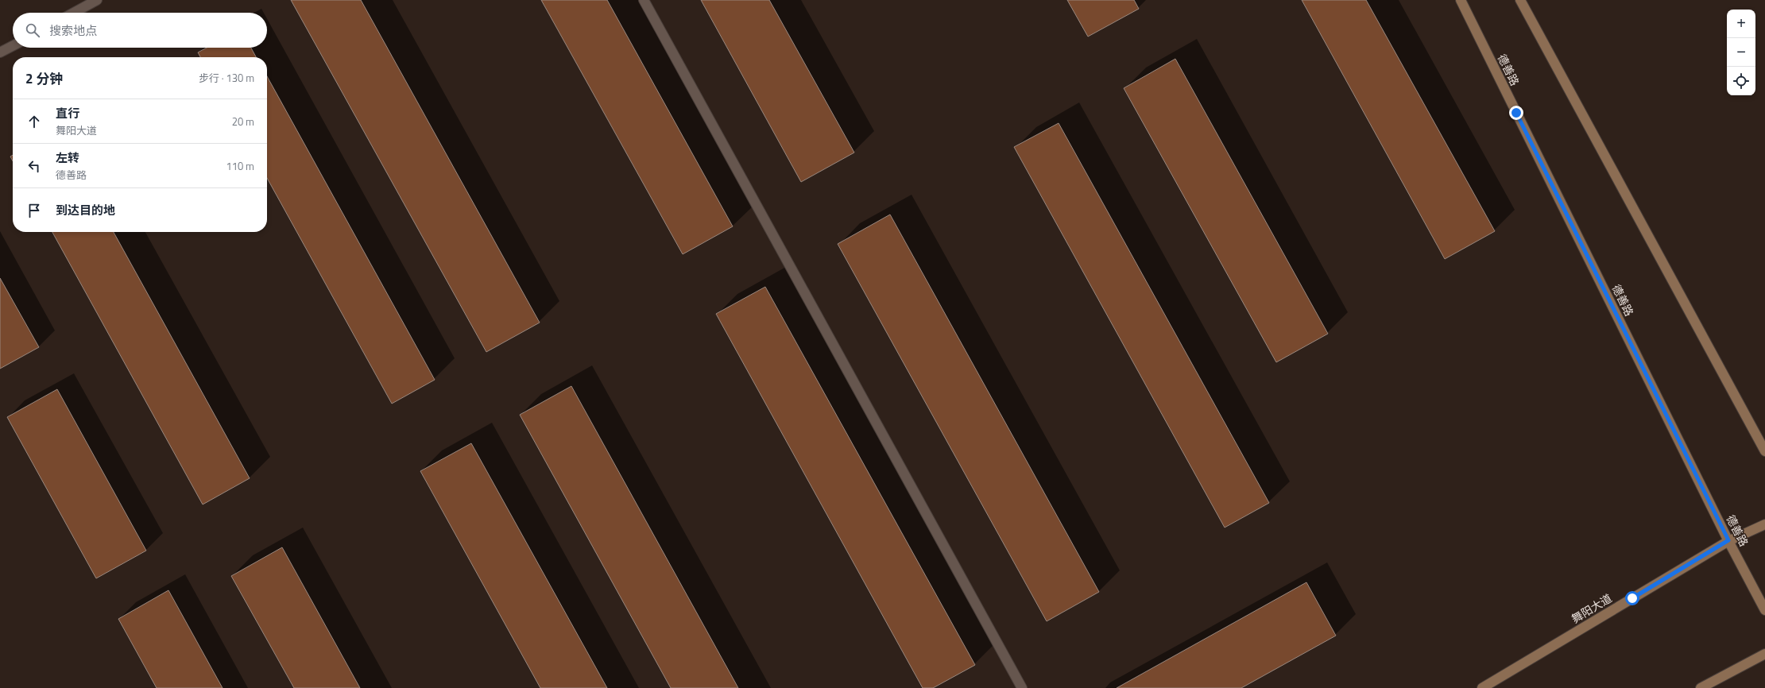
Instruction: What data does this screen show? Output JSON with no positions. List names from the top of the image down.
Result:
{
  "streets": {
    "street": ["德善路", "舞阳大道"]
  },
  "crossings": [
    ["德善路", "舞阳大道"]
  ],
  "page": {
    "map_buttons": ["+", "−"],
    "search": "搜索地点",
    "heading": ["2 分钟", "步行 · 130 m"],
    "list": [
      ["直行", "舞阳大道", "20 m"],
      ["左转", "德善路", "110 m"],
      "到达目的地"
    ]
  }
}
